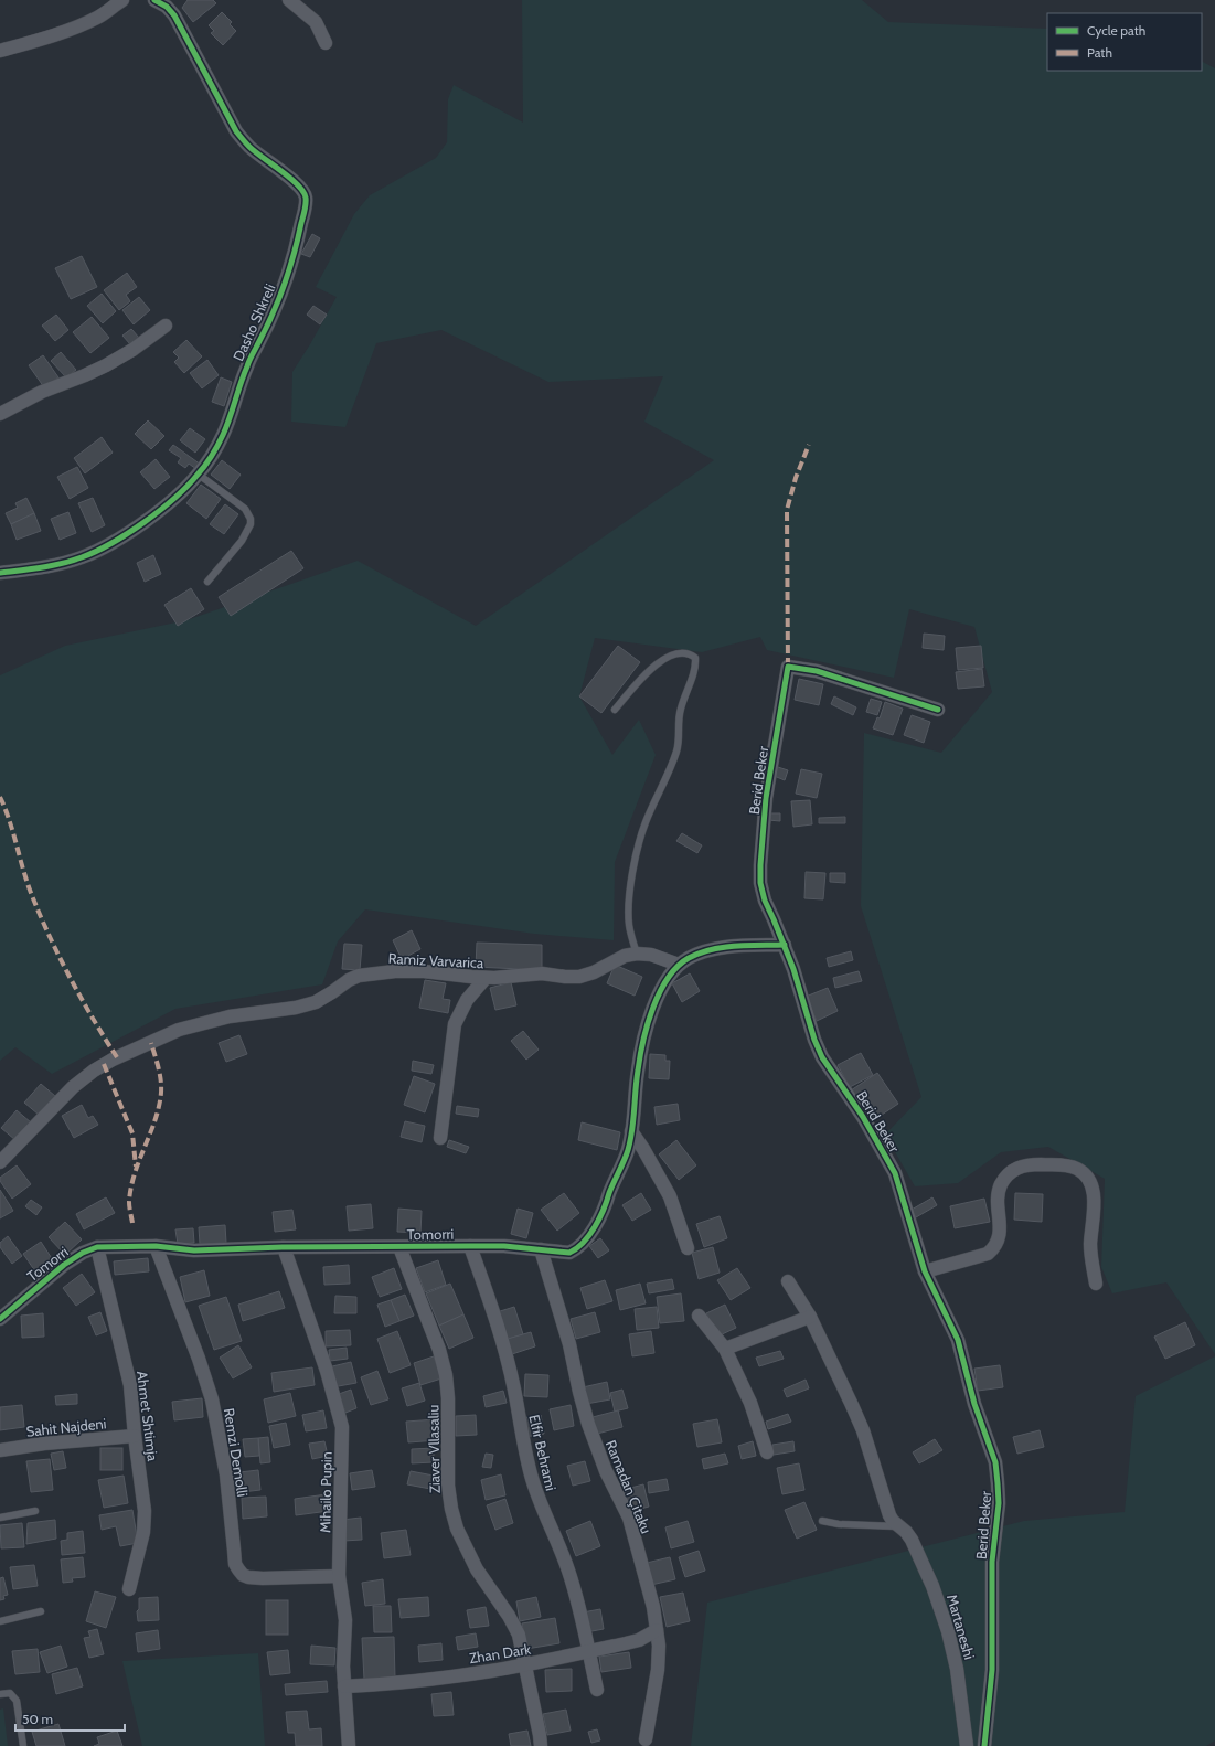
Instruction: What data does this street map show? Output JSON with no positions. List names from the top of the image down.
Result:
{
  "streets": {
    "street": [
      "Dasho Shkreli",
      "Berid Beker",
      "Ramiz Varvarica",
      "Tomorri",
      "Ahmet Shtimja",
      "Sahit Najdeni",
      "Ziaver Vllasaliu",
      "Remzi Demolli",
      "Elfir Behrami",
      "Ramadan Çitaku",
      "Mihailo Pupin",
      "Martaneshi",
      "Zhan Dark"
    ]
  },
  "crossings": [
    ["Ramiz Varvarica", "Tomorri"],
    ["Tomorri", "Ahmet Shtimja"],
    ["Tomorri", "Ziaver Vllasaliu"],
    ["Tomorri", "Remzi Demolli"],
    ["Tomorri", "Elfir Behrami"],
    ["Tomorri", "Ramadan Çitaku"],
    ["Tomorri", "Mihailo Pupin"],
    ["Ahmet Shtimja", "Sahit Najdeni"],
    ["Ziaver Vllasaliu", "Zhan Dark"],
    ["Remzi Demolli", "Mihailo Pupin"],
    ["Elfir Behrami", "Zhan Dark"],
    ["Ramadan Çitaku", "Zhan Dark"],
    ["Mihailo Pupin", "Zhan Dark"]
  ],
  "legend": ["Cycle path", "Path"],
  "scale_bar": "50 m"
}
